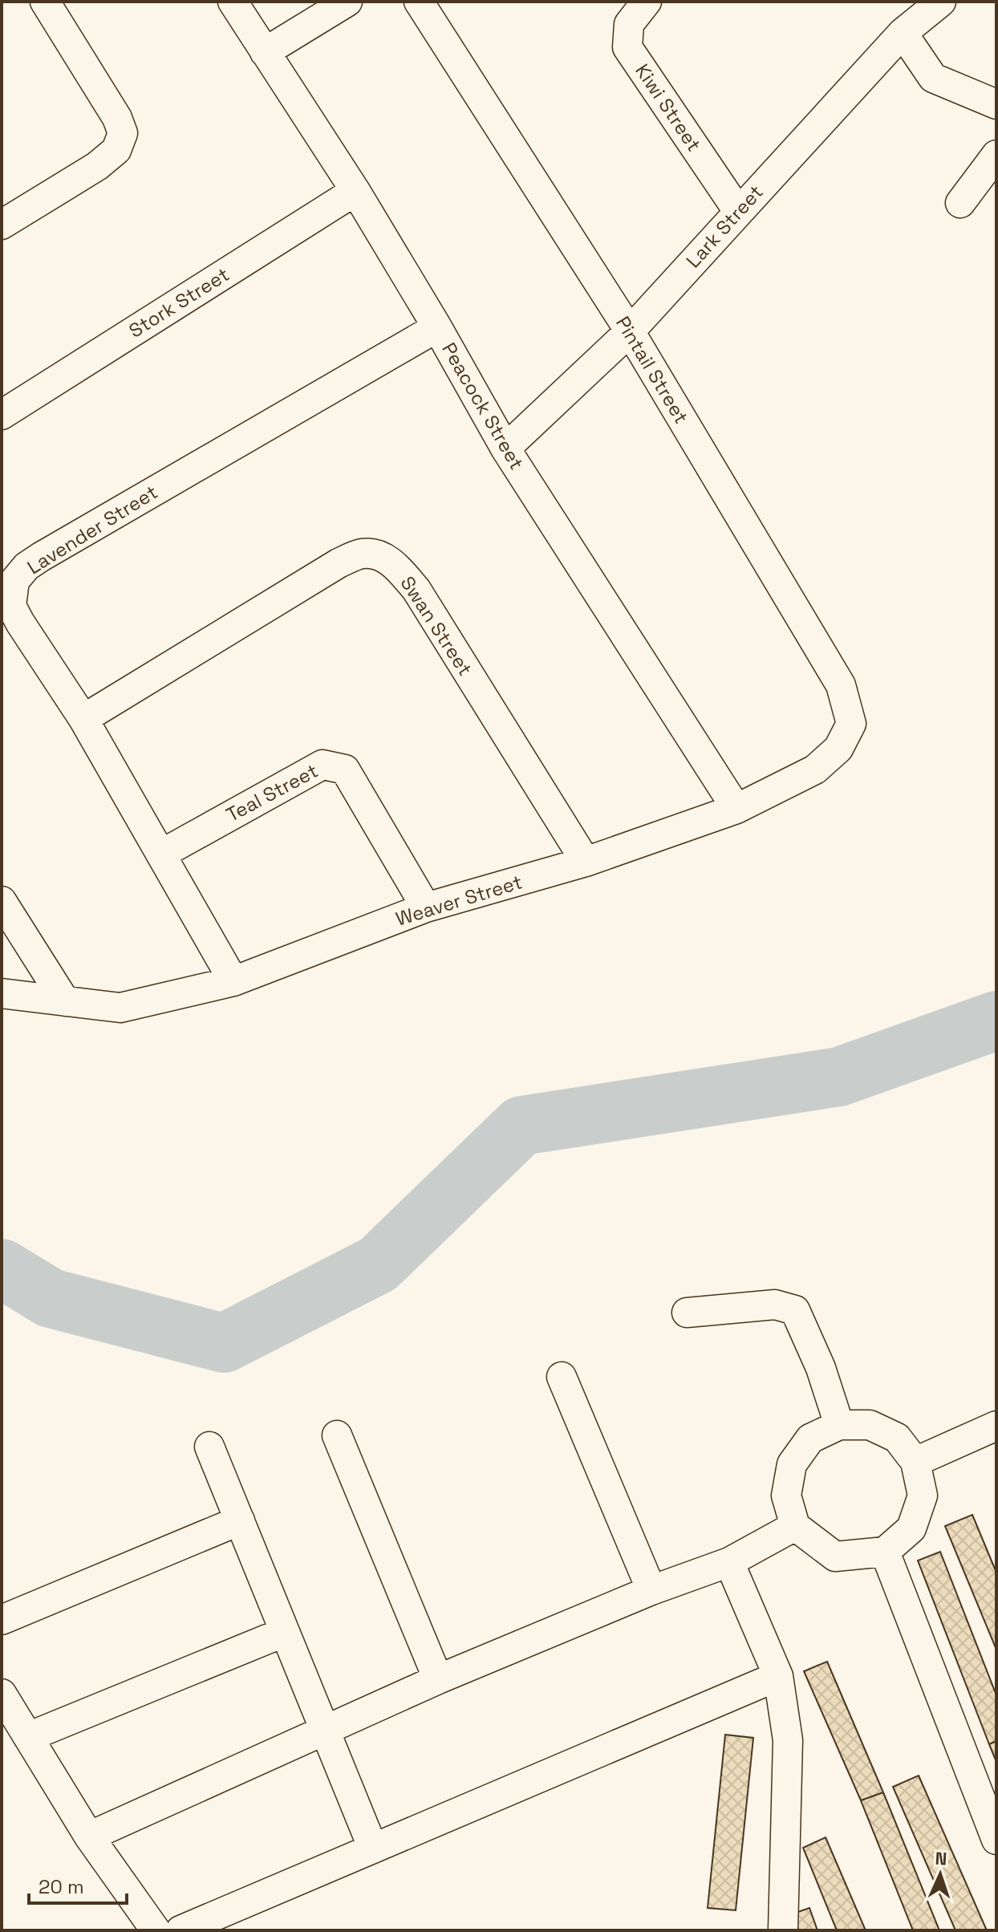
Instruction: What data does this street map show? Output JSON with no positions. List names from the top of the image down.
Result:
{
  "streets": {
    "street": [
      "Kiwi Street",
      "Lark Street",
      "Stork Street",
      "Pintail Street",
      "Peacock Street",
      "Lavender Street",
      "Swan Street",
      "Teal Street",
      "Weaver Street"
    ]
  },
  "crossings": [
    ["Kiwi Street", "Lark Street"],
    ["Lark Street", "Pintail Street"],
    ["Lark Street", "Peacock Street"],
    ["Stork Street", "Peacock Street"],
    ["Pintail Street", "Weaver Street"],
    ["Peacock Street", "Lavender Street"],
    ["Peacock Street", "Weaver Street"],
    ["Lavender Street", "Swan Street"],
    ["Lavender Street", "Teal Street"],
    ["Lavender Street", "Weaver Street"],
    ["Swan Street", "Weaver Street"],
    ["Teal Street", "Weaver Street"]
  ],
  "scale_bar": "20 m",
  "north": "top"
}
